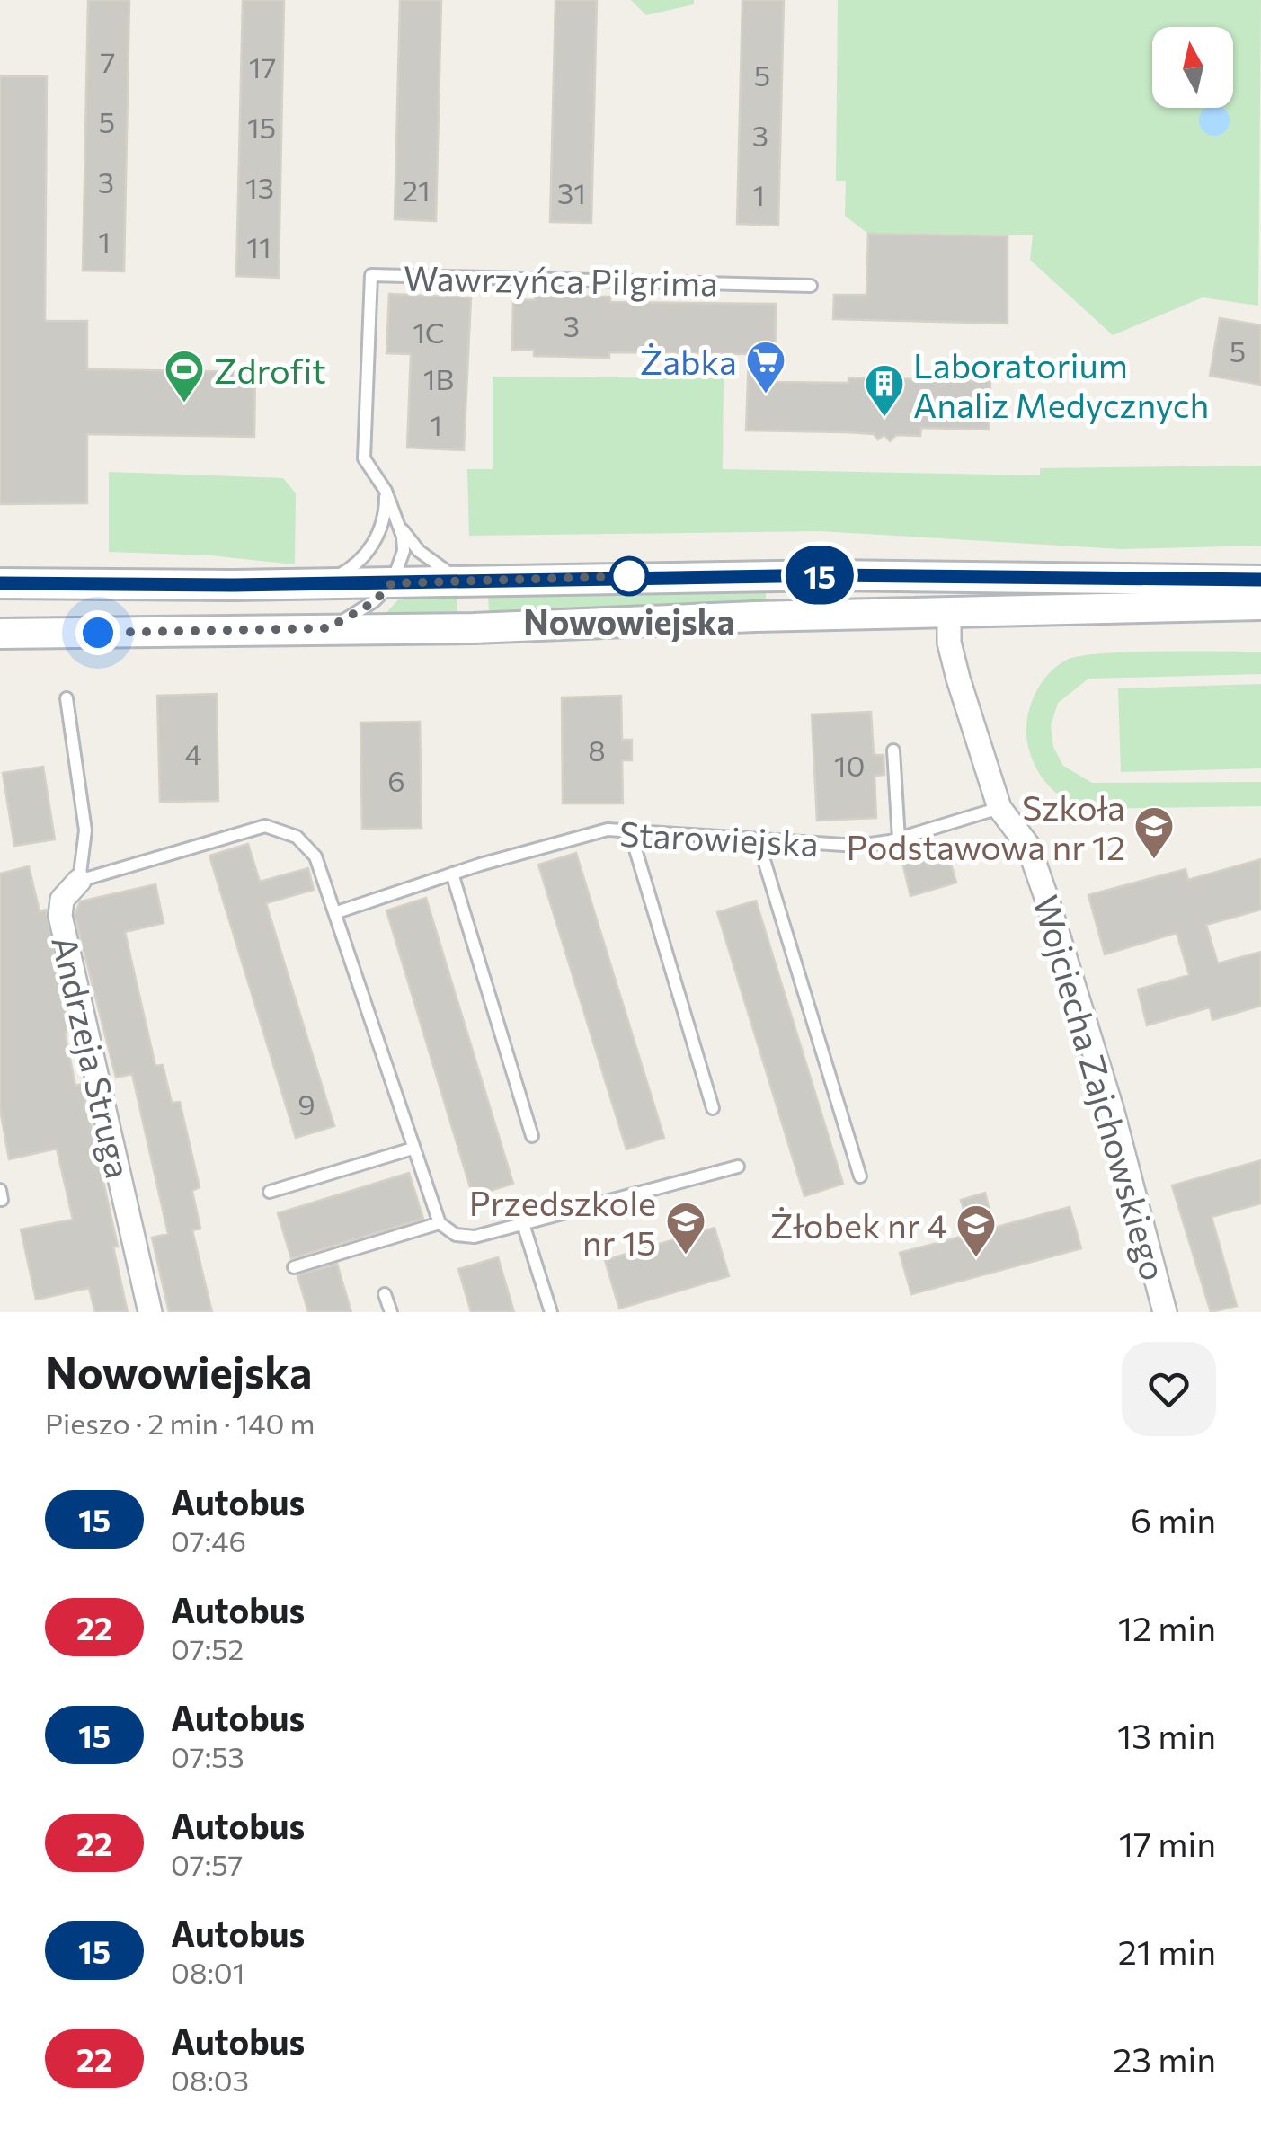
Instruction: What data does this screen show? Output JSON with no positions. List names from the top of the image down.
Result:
{
  "streets": {
    "street": ["Andrzeja Struga", "Wojciecha Zajchowskiego"],
    "lane": ["Wawrzyńca Pilgrima", "Starowiejska"]
  },
  "crossings": [
    ["Starowiejska", "Wojciecha Zajchowskiego"]
  ],
  "places": {
    "supermarket": ["Żabka"],
    "sports": ["Zdrofit"],
    "building": ["Laboratorium Analiz Medycznych"],
    "other": ["Nowowiejska"],
    "school or university": ["Szkoła Podstawowa nr 12", "Przedszkole nr 15", "Żłobek nr 4"]
  },
  "lines": ["bus line 15"],
  "house_numbers": [
    "7",
    "17",
    "5",
    "5",
    "15",
    "3",
    "3",
    "13",
    "21",
    "31",
    "1",
    "1",
    "11",
    "3",
    "1C",
    "5",
    "1B",
    "1",
    "8",
    "4",
    "10",
    "6",
    "9"
  ],
  "north": "top",
  "page": {
    "on_map": "15",
    "heading": ["Nowowiejska", "Pieszo · 2 min · 140 m"],
    "list": [
      {
        "mark": "15",
        "name": "Autobus",
        "note": "07:46",
        "value": "6 min"
      },
      {
        "mark": "22",
        "name": "Autobus",
        "note": "07:52",
        "value": "12 min"
      },
      {
        "mark": "15",
        "name": "Autobus",
        "note": "07:53",
        "value": "13 min"
      },
      {
        "mark": "22",
        "name": "Autobus",
        "note": "07:57",
        "value": "17 min"
      },
      {
        "mark": "15",
        "name": "Autobus",
        "note": "08:01",
        "value": "21 min"
      },
      {
        "mark": "22",
        "name": "Autobus",
        "note": "08:03",
        "value": "23 min"
      }
    ]
  }
}
